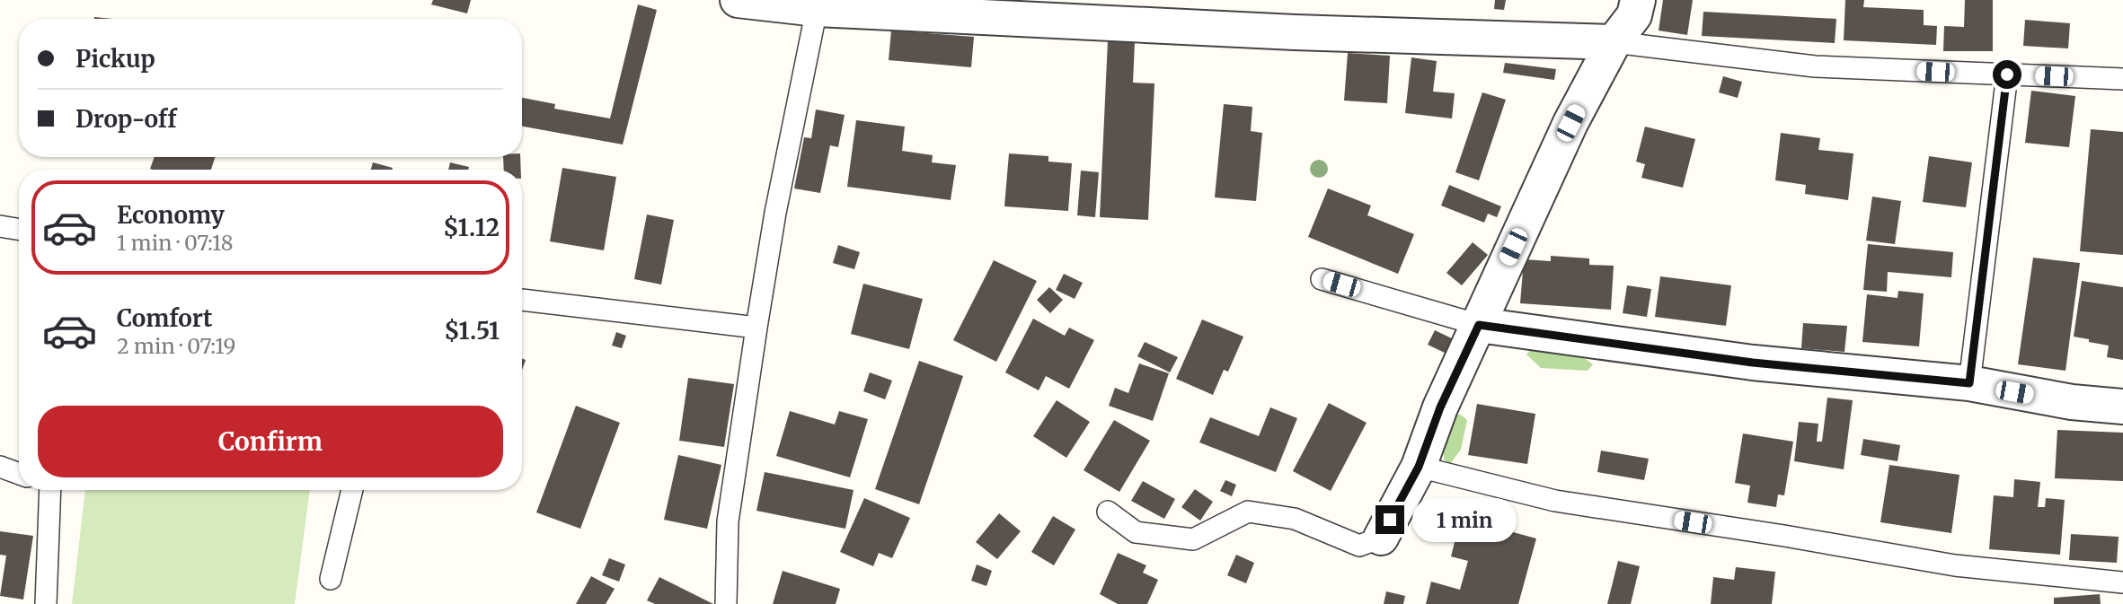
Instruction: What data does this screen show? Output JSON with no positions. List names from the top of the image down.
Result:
{
  "page": {
    "banner": ["Pickup", "Drop-off"],
    "list": [
      {
        "name": "Economy",
        "note": "1 min · 07:18",
        "value": "$1.12"
      },
      {
        "name": "Comfort",
        "note": "2 min · 07:19",
        "value": "$1.51"
      }
    ],
    "buttons": "Confirm",
    "bubble": "1 min"
  }
}
